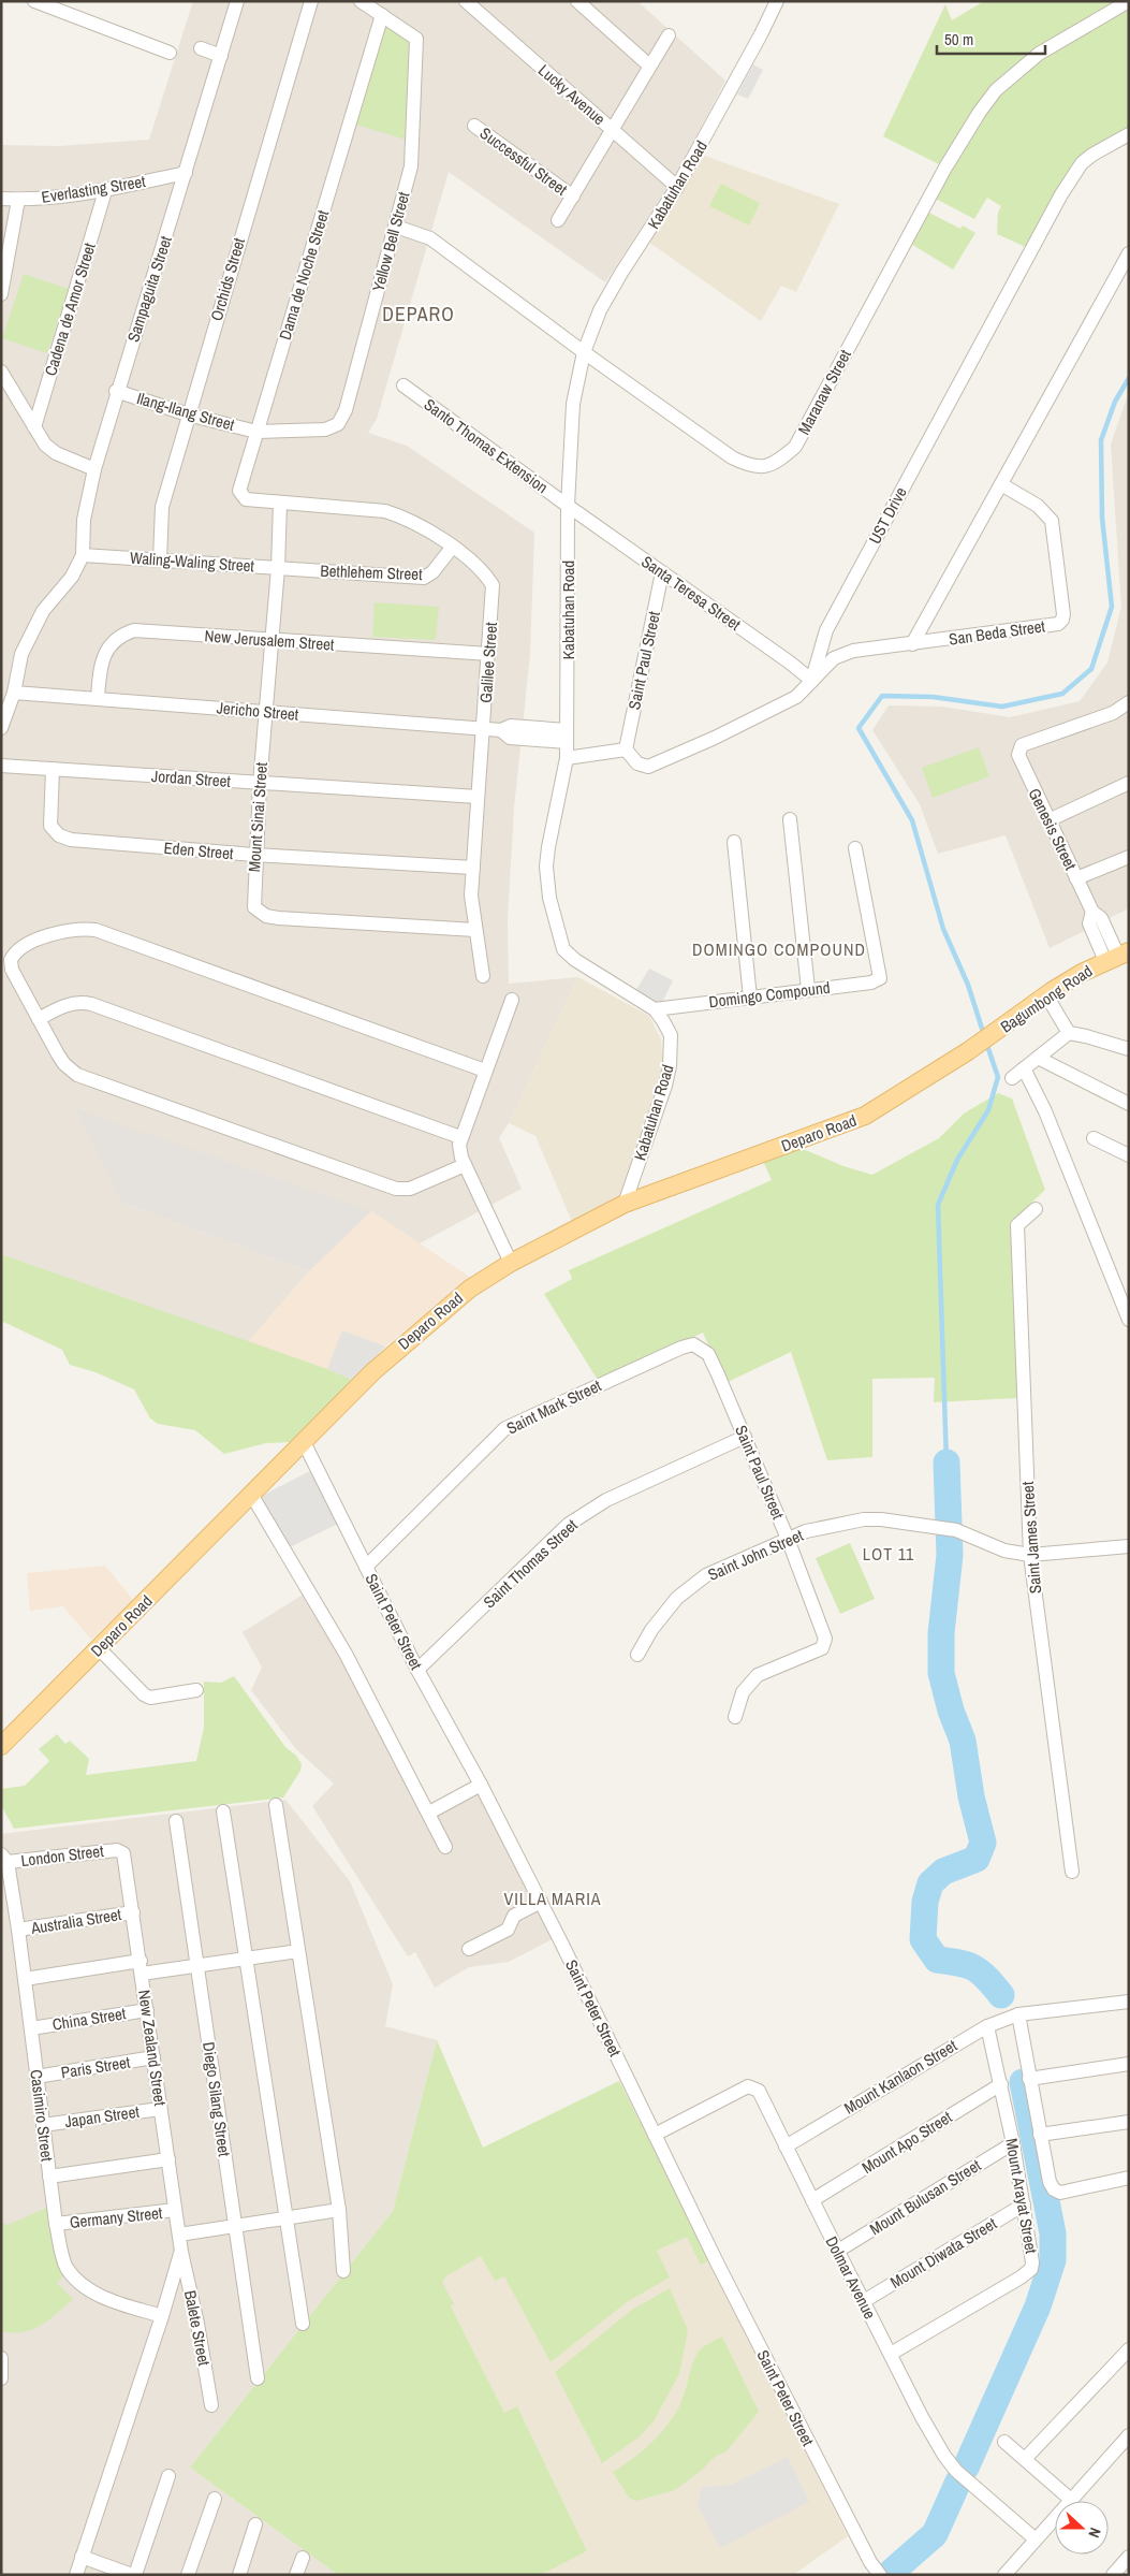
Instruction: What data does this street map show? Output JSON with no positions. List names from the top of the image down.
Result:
{
  "streets": {
    "main road": ["Bagumbong Road", "Deparo Road"],
    "street": [
      "Lucky Avenue",
      "Successful Street",
      "Kabatuhan Road",
      "Everlasting Street",
      "Yellow Bell Street",
      "Dama de Noche Street",
      "Orchids Street",
      "Sampaguita Street",
      "Cadena de Amor Street",
      "Maranaw Street",
      "Ilang-Ilang Street",
      "Santo Thomas Extension",
      "UST Drive",
      "Waling-Waling Street",
      "Bethlehem Street",
      "Santa Teresa Street",
      "San Beda Street",
      "New Jerusalem Street",
      "Saint Paul Street",
      "Galilee Street",
      "Jericho Street",
      "Jordan Street",
      "Mount Sinai Street",
      "Genesis Street",
      "Eden Street",
      "Domingo Compound",
      "Saint Mark Street",
      "Saint James Street",
      "Saint John Street",
      "Saint Thomas Street",
      "Saint Peter Street",
      "London Street",
      "Australia Street",
      "China Street",
      "New Zealand Street",
      "Paris Street",
      "Mount Kanlaon Street",
      "Diego Silang Street",
      "Casimiro Street",
      "Japan Street",
      "Mount Apo Street",
      "Mount Arayat Street",
      "Mount Bulusan Street",
      "Germany Street",
      "Mount Diwata Street",
      "Dolmar Avenue",
      "Balete Street"
    ]
  },
  "crossings": [
    ["Lucky Avenue", "Kabatuhan Road"],
    ["Kabatuhan Road", "Maranaw Street"],
    ["Kabatuhan Road", "Santo Thomas Extension"],
    ["Kabatuhan Road", "Santa Teresa Street"],
    ["Kabatuhan Road", "Jericho Street"],
    ["Kabatuhan Road", "Domingo Compound"],
    ["Kabatuhan Road", "Deparo Road"],
    ["Everlasting Street", "Sampaguita Street"],
    ["Everlasting Street", "Cadena de Amor Street"],
    ["Yellow Bell Street", "Dama de Noche Street"],
    ["Yellow Bell Street", "Maranaw Street"],
    ["Yellow Bell Street", "Ilang-Ilang Street"],
    ["Dama de Noche Street", "Ilang-Ilang Street"],
    ["Dama de Noche Street", "Galilee Street"],
    ["Dama de Noche Street", "Mount Sinai Street"],
    ["Orchids Street", "Ilang-Ilang Street"],
    ["Orchids Street", "Waling-Waling Street"],
    ["Sampaguita Street", "Ilang-Ilang Street"],
    ["Sampaguita Street", "Waling-Waling Street"],
    ["Santo Thomas Extension", "Santa Teresa Street"],
    ["UST Drive", "Santa Teresa Street"],
    ["UST Drive", "San Beda Street"],
    ["Waling-Waling Street", "Bethlehem Street"],
    ["Waling-Waling Street", "Mount Sinai Street"],
    ["Bethlehem Street", "Galilee Street"],
    ["Bethlehem Street", "Mount Sinai Street"],
    ["Santa Teresa Street", "San Beda Street"],
    ["Santa Teresa Street", "Saint Paul Street"],
    ["New Jerusalem Street", "Galilee Street"],
    ["New Jerusalem Street", "Jericho Street"],
    ["New Jerusalem Street", "Mount Sinai Street"],
    ["Saint Paul Street", "Saint Mark Street"],
    ["Saint Paul Street", "Saint John Street"],
    ["Saint Paul Street", "Saint Thomas Street"],
    ["Galilee Street", "Jericho Street"],
    ["Galilee Street", "Jordan Street"],
    ["Galilee Street", "Mount Sinai Street"],
    ["Galilee Street", "Eden Street"],
    ["Jericho Street", "Mount Sinai Street"],
    ["Jordan Street", "Mount Sinai Street"],
    ["Jordan Street", "Eden Street"],
    ["Mount Sinai Street", "Eden Street"],
    ["Genesis Street", "Bagumbong Road"],
    ["Bagumbong Road", "Deparo Road"],
    ["Deparo Road", "Saint Peter Street"],
    ["Saint Mark Street", "Saint Peter Street"],
    ["Saint James Street", "Saint John Street"],
    ["Saint Thomas Street", "Saint Peter Street"],
    ["Saint Peter Street", "Dolmar Avenue"],
    ["London Street", "New Zealand Street"],
    ["London Street", "Casimiro Street"],
    ["Australia Street", "New Zealand Street"],
    ["Australia Street", "Casimiro Street"],
    ["China Street", "New Zealand Street"],
    ["China Street", "Casimiro Street"],
    ["New Zealand Street", "Paris Street"],
    ["New Zealand Street", "Japan Street"],
    ["New Zealand Street", "Germany Street"],
    ["New Zealand Street", "Balete Street"],
    ["Paris Street", "Casimiro Street"],
    ["Mount Kanlaon Street", "Mount Arayat Street"],
    ["Mount Kanlaon Street", "Dolmar Avenue"],
    ["Casimiro Street", "Japan Street"],
    ["Casimiro Street", "Germany Street"],
    ["Mount Apo Street", "Mount Arayat Street"],
    ["Mount Apo Street", "Dolmar Avenue"],
    ["Mount Arayat Street", "Mount Bulusan Street"],
    ["Mount Arayat Street", "Mount Diwata Street"],
    ["Mount Arayat Street", "Dolmar Avenue"],
    ["Mount Bulusan Street", "Dolmar Avenue"],
    ["Mount Diwata Street", "Dolmar Avenue"]
  ],
  "districts": [
    "DEPARO",
    "DOMINGO COMPOUND",
    "LOT 11",
    "VILLA MARIA"
  ],
  "scale_bar": "50 m",
  "north": "right"
}
